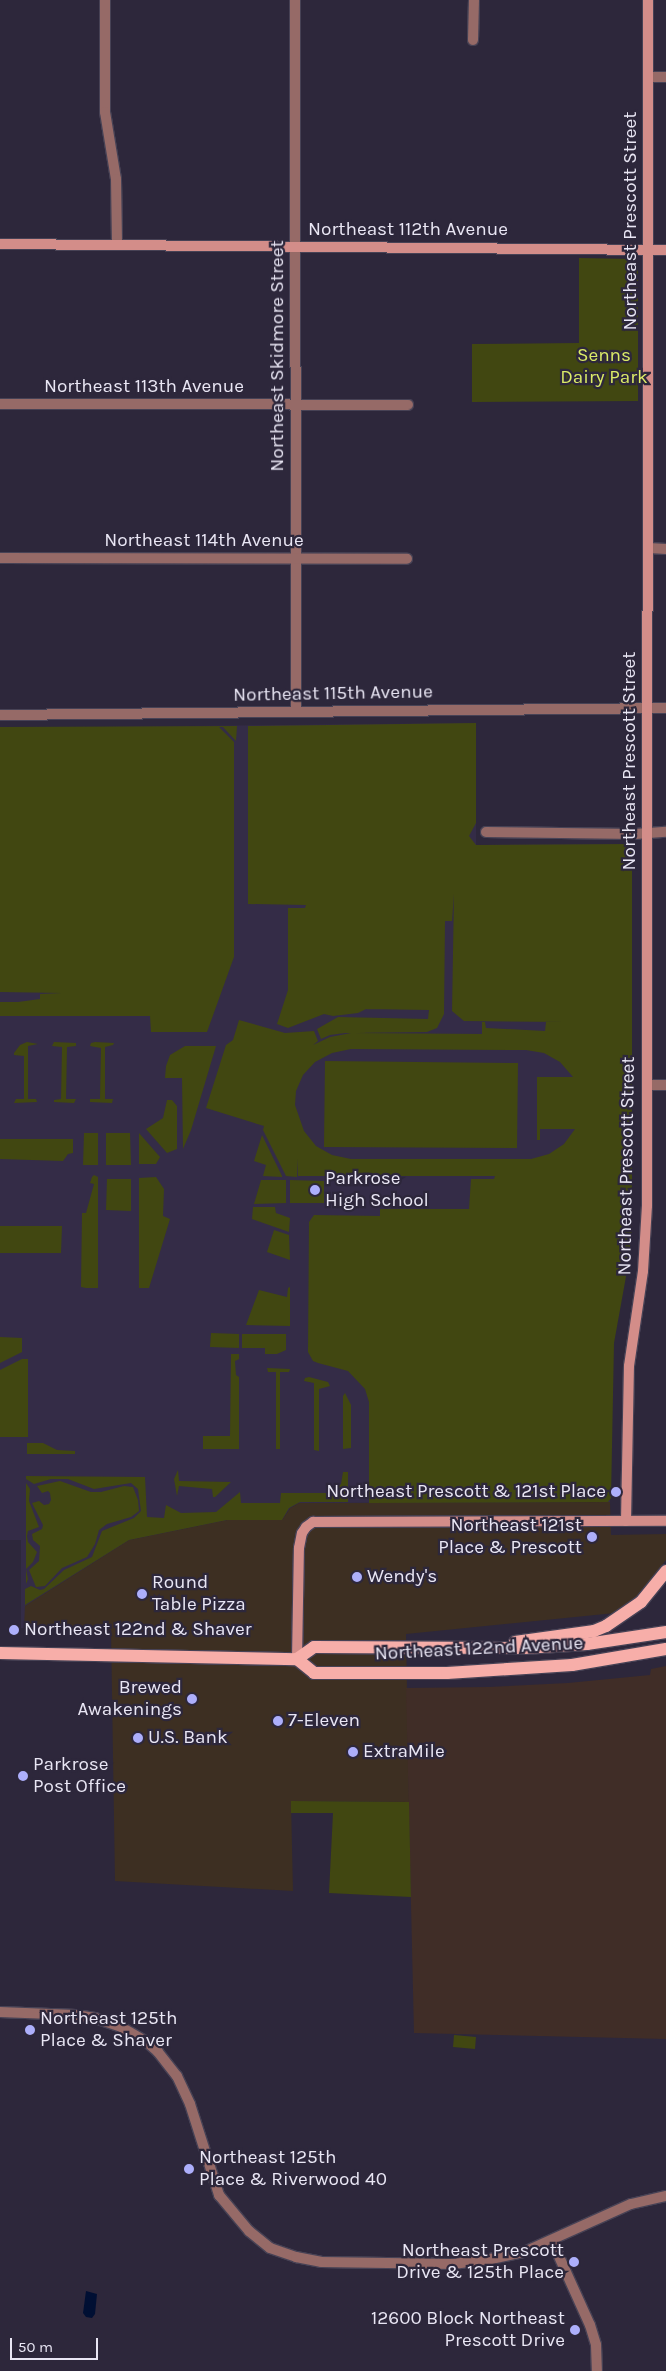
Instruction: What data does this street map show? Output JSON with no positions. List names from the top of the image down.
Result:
{
  "streets": {
    "main road": ["Northeast 122nd Avenue"],
    "street": [
      "Northeast Prescott Street",
      "Northeast 112th Avenue",
      "Northeast Skidmore Street",
      "Northeast 113th Avenue",
      "Northeast 114th Avenue",
      "Northeast 115th Avenue"
    ]
  },
  "crossings": [
    ["Northeast Prescott Street", "Northeast 112th Avenue"],
    ["Northeast Prescott Street", "Northeast 115th Avenue"],
    ["Northeast 112th Avenue", "Northeast Skidmore Street"],
    ["Northeast Skidmore Street", "Northeast 113th Avenue"],
    ["Northeast Skidmore Street", "Northeast 114th Avenue"],
    ["Northeast Skidmore Street", "Northeast 115th Avenue"]
  ],
  "parks": ["Senns Dairy Park"],
  "places": [
    "Parkrose High School",
    "Northeast Prescott & 121st Place",
    "Northeast 121st Place & Prescott",
    "Wendy's",
    "Round Table Pizza",
    "Northeast 122nd & Shaver",
    "Brewed Awakenings",
    "7-Eleven",
    "U.S. Bank",
    "ExtraMile",
    "Parkrose Post Office",
    "Northeast 125th Place & Shaver",
    "Northeast 125th Place & Riverwood 40",
    "Northeast Prescott Drive & 125th Place",
    "12600 Block Northeast Prescott Drive"
  ],
  "scale_bar": "50 m"
}
